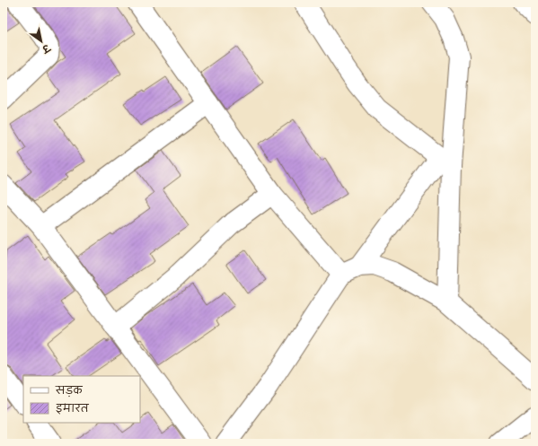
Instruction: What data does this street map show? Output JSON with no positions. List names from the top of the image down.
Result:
{
  "legend": ["सड़क", "इमारत"],
  "north": "bottom right"
}
